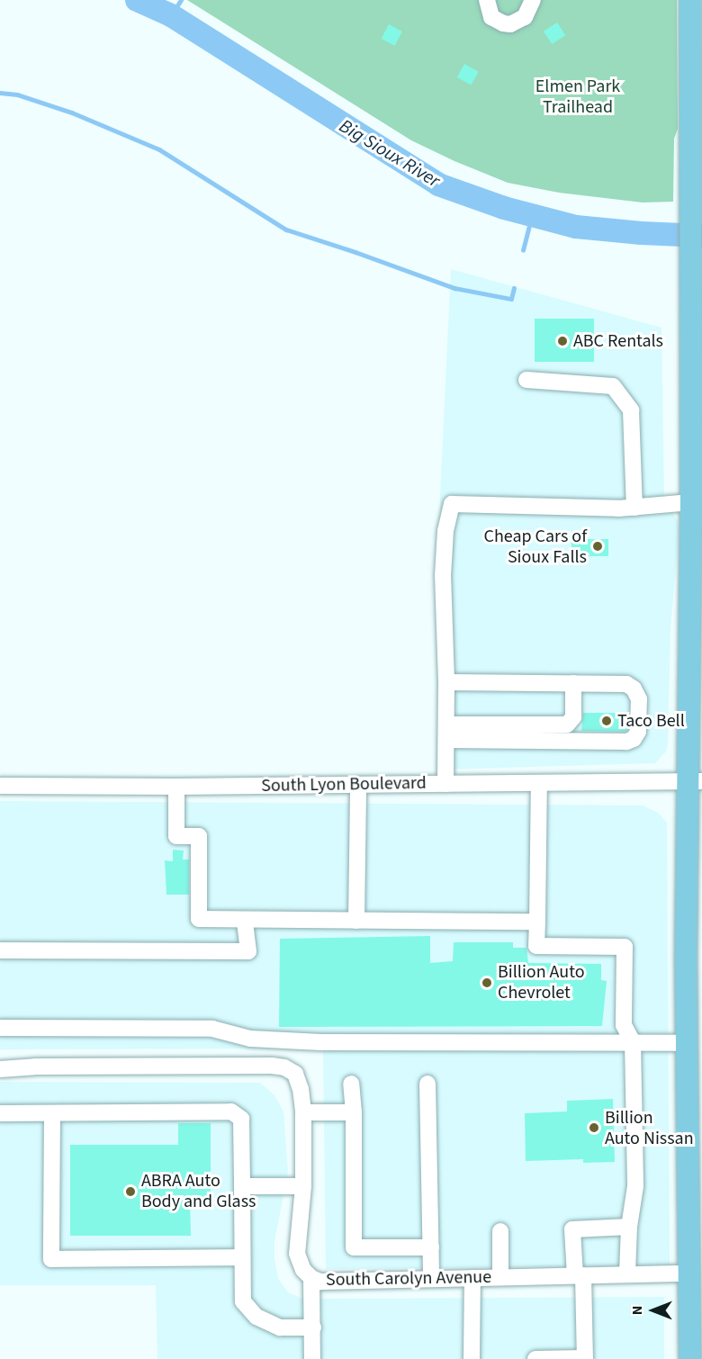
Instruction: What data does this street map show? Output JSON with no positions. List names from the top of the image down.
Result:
{
  "streets": {
    "street": ["South Lyon Boulevard", "South Carolyn Avenue"]
  },
  "water": ["Big Sioux River"],
  "parks": ["Elmen Park Trailhead"],
  "places": [
    "ABC Rentals",
    "Cheap Cars of Sioux Falls",
    "Taco Bell",
    "Billion Auto Chevrolet",
    "Billion Auto Nissan",
    "ABRA Auto Body and Glass"
  ],
  "north": "left"
}
